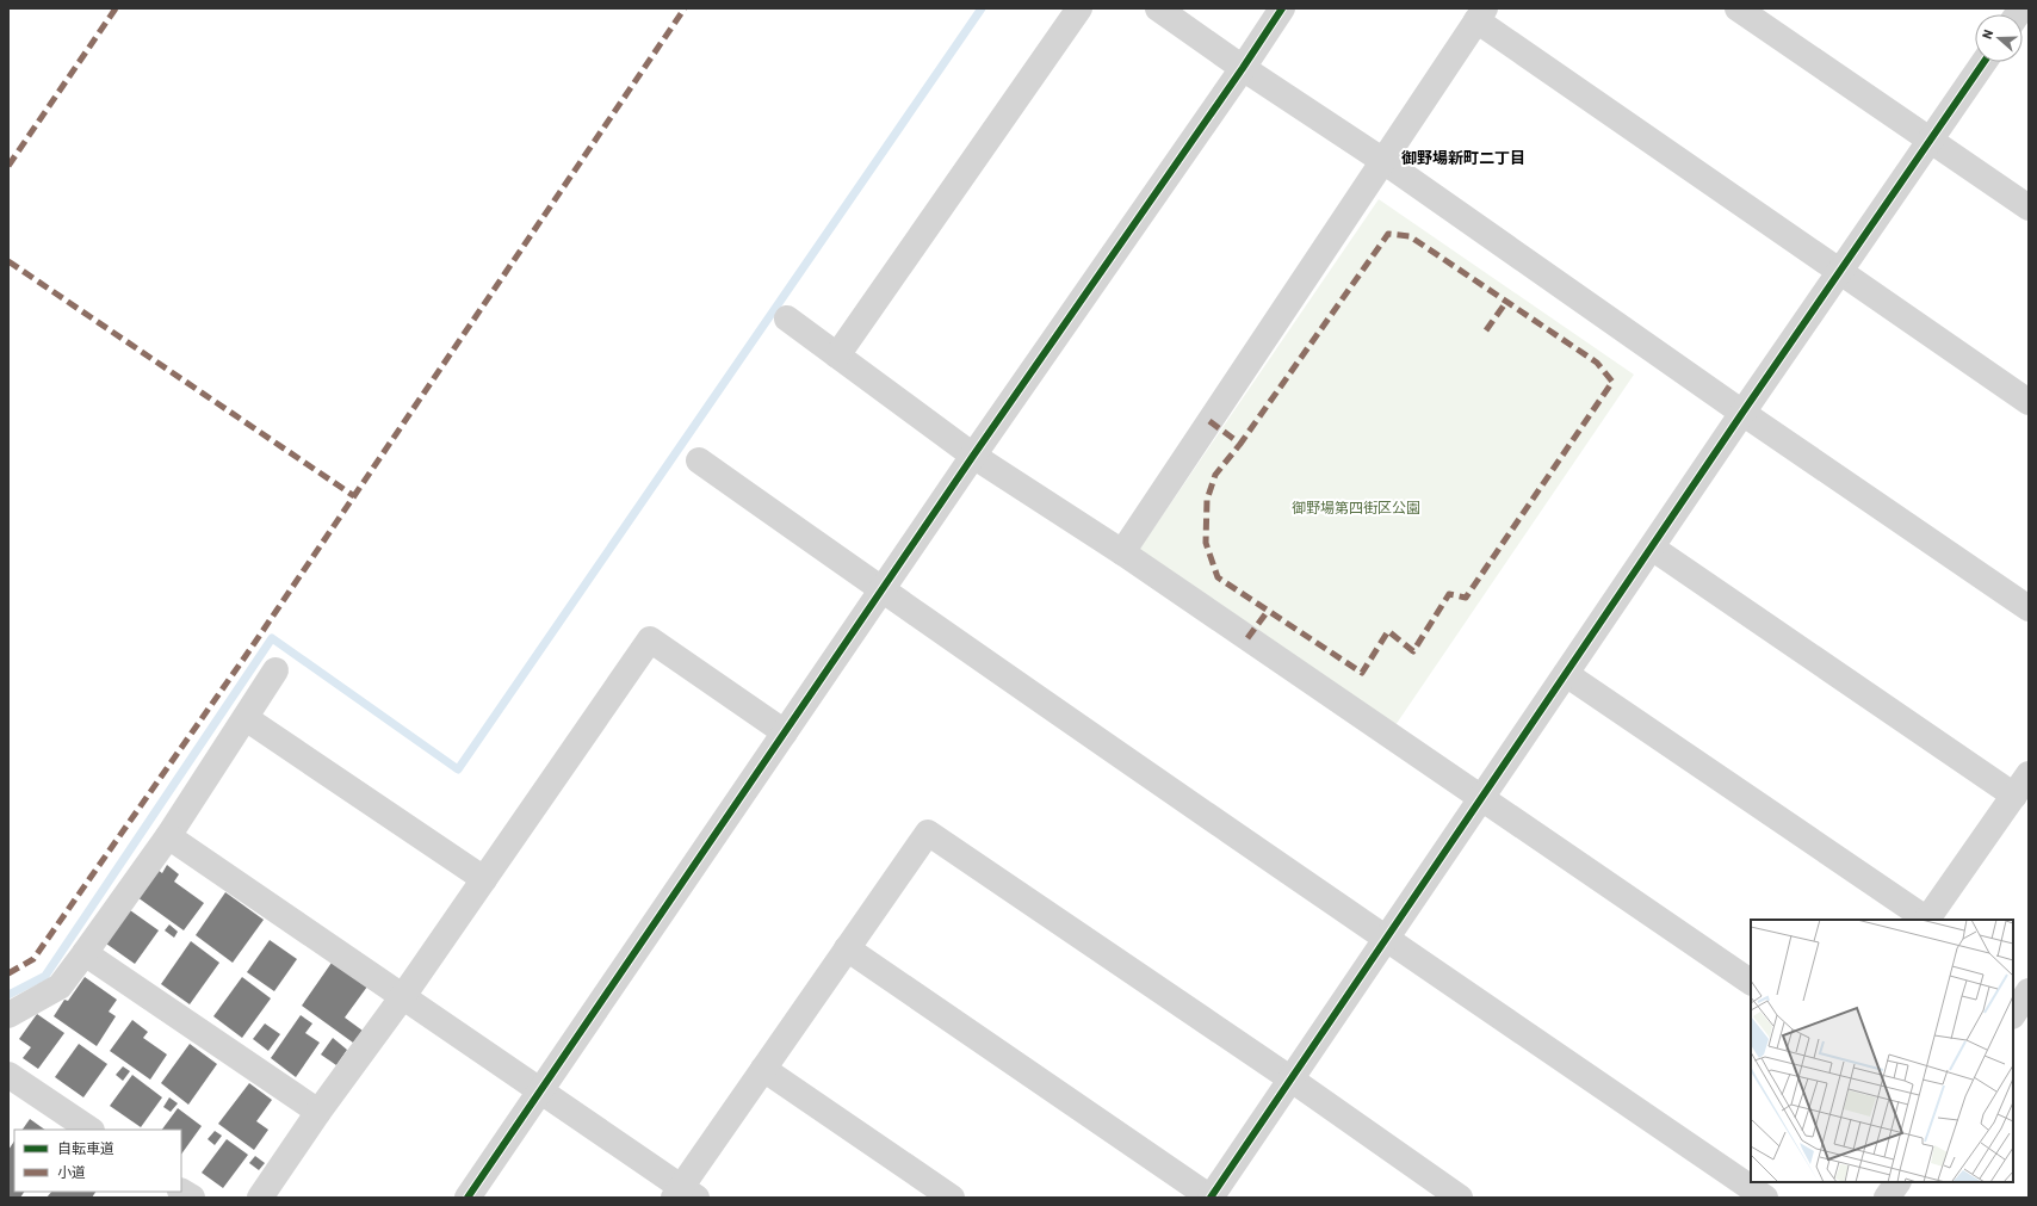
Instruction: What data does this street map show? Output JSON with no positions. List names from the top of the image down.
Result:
{
  "districts": ["御野場新町二丁目"],
  "parks": ["御野場第四街区公園"],
  "legend": ["自転車道", "小道"],
  "north": "left"
}
